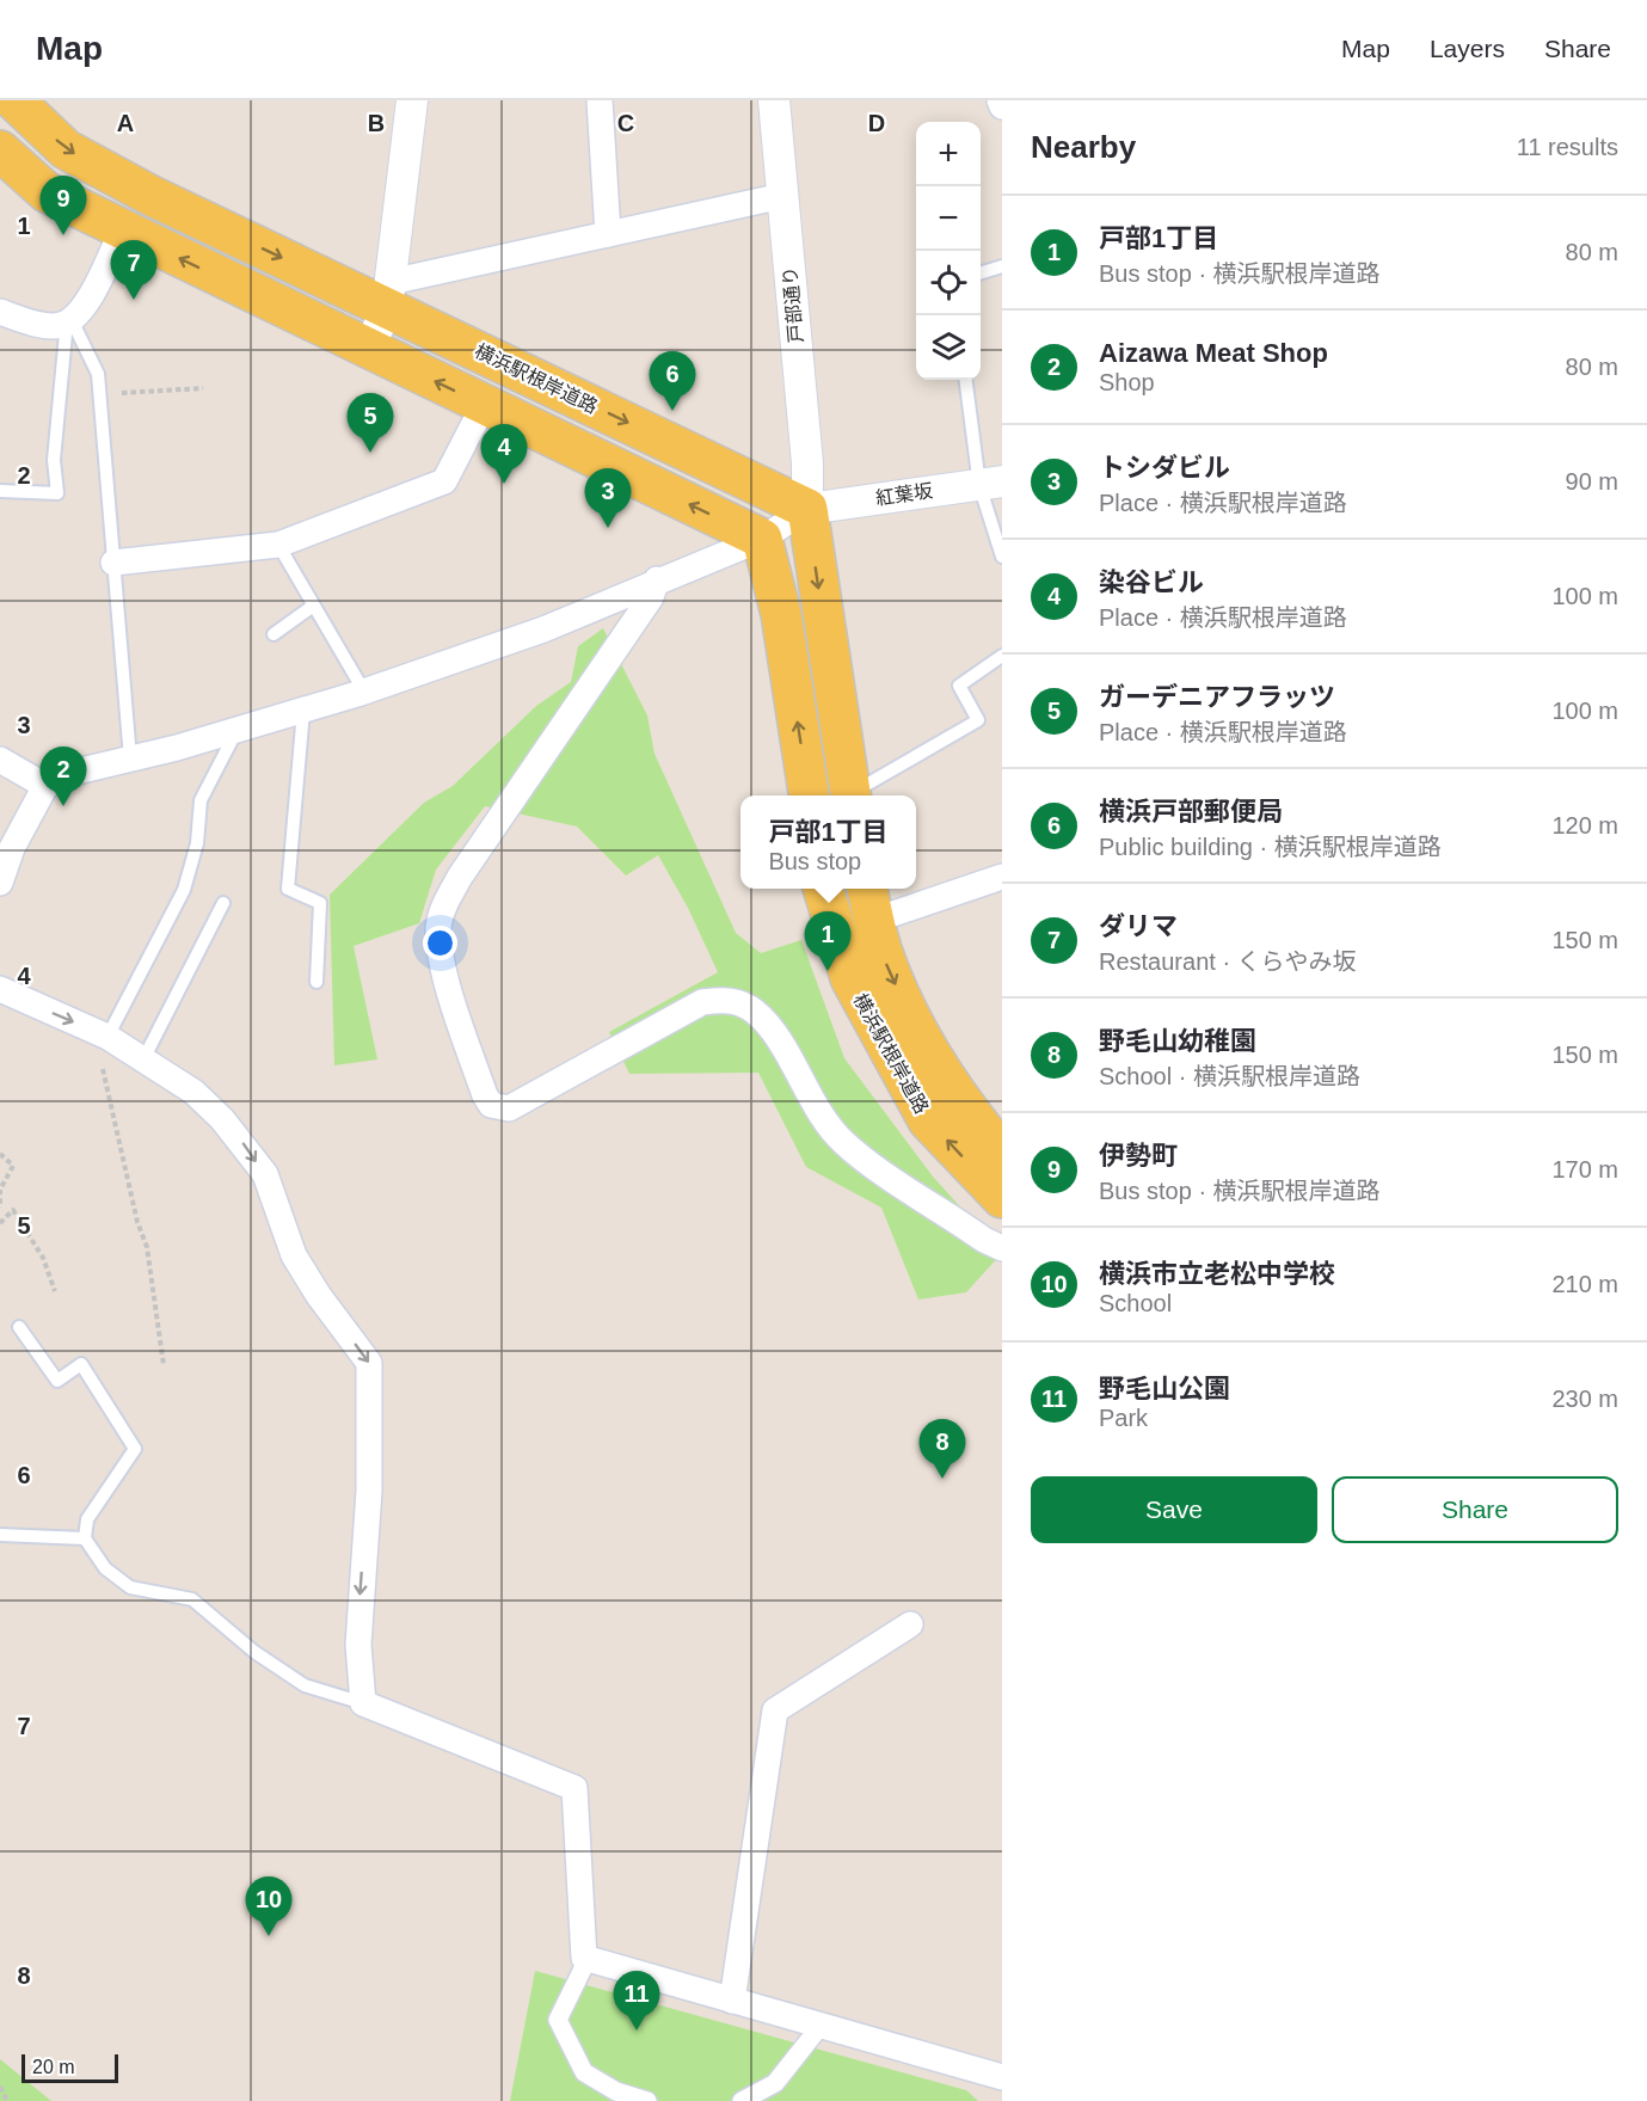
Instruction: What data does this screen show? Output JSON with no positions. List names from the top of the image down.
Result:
{
  "streets": {
    "main road": ["横浜駅根岸道路"],
    "street": ["戸部通り", "紅葉坂"]
  },
  "crossings": [
    ["戸部通り", "横浜駅根岸道路"],
    ["戸部通り", "紅葉坂"],
    ["横浜駅根岸道路", "紅葉坂"]
  ],
  "scale_bar": "20 m",
  "page": {
    "header": "Map",
    "nav": ["Map", "Layers", "Share"],
    "heading": ["Nearby", "11 results"],
    "map_buttons": ["+", "−"],
    "pins": [
      "9",
      "7",
      "6",
      "5",
      "4",
      "3",
      "2",
      "1",
      "8",
      "10",
      "11"
    ],
    "list": [
      {
        "mark": "1",
        "name": "戸部1丁目",
        "note": "Bus stop · 横浜駅根岸道路",
        "value": "80 m"
      },
      {
        "mark": "2",
        "name": "Aizawa Meat Shop",
        "note": "Shop",
        "value": "80 m"
      },
      {
        "mark": "3",
        "name": "トシダビル",
        "note": "Place · 横浜駅根岸道路",
        "value": "90 m"
      },
      {
        "mark": "4",
        "name": "染谷ビル",
        "note": "Place · 横浜駅根岸道路",
        "value": "100 m"
      },
      {
        "mark": "5",
        "name": "ガーデニアフラッツ",
        "note": "Place · 横浜駅根岸道路",
        "value": "100 m"
      },
      {
        "mark": "6",
        "name": "横浜戸部郵便局",
        "note": "Public building · 横浜駅根岸道路",
        "value": "120 m"
      },
      {
        "mark": "7",
        "name": "ダリマ",
        "note": "Restaurant · くらやみ坂",
        "value": "150 m"
      },
      {
        "mark": "8",
        "name": "野毛山幼稚園",
        "note": "School · 横浜駅根岸道路",
        "value": "150 m"
      },
      {
        "mark": "9",
        "name": "伊勢町",
        "note": "Bus stop · 横浜駅根岸道路",
        "value": "170 m"
      },
      {
        "mark": "10",
        "name": "横浜市立老松中学校",
        "note": "School",
        "value": "210 m"
      },
      {
        "mark": "11",
        "name": "野毛山公園",
        "note": "Park",
        "value": "230 m"
      }
    ],
    "popup": ["戸部1丁目", "Bus stop"],
    "buttons": ["Save", "Share"],
    "scale": "20 m"
  },
  "grid": {
    "columns": [
      "A",
      "B",
      "C",
      "D"
    ],
    "rows": [
      "1",
      "2",
      "3",
      "4",
      "5",
      "6",
      "7",
      "8"
    ]
  }
}
